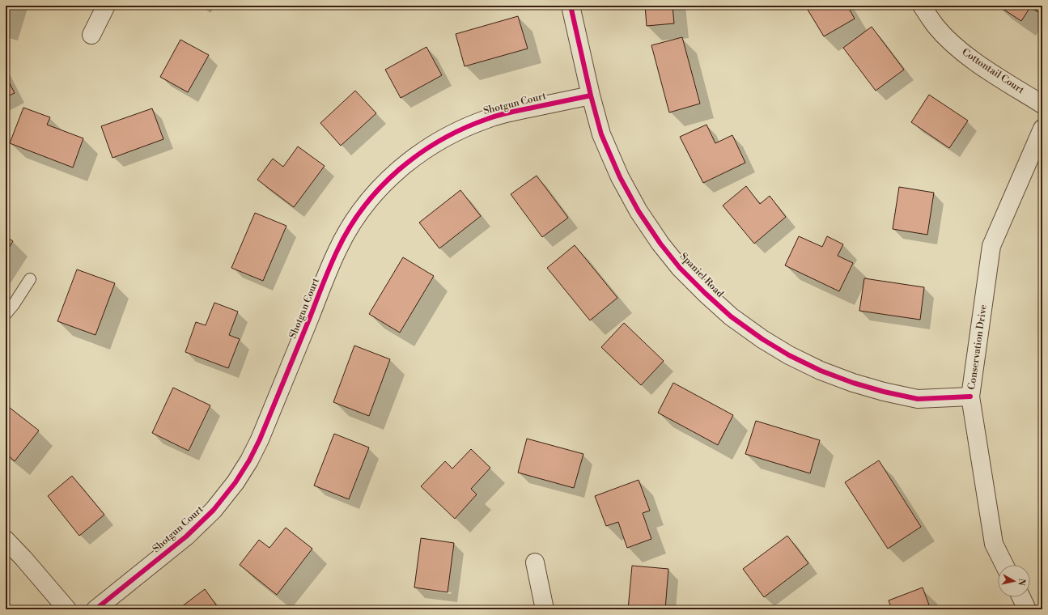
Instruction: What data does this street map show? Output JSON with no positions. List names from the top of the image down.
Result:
{
  "streets": {
    "street": [
      "Cottontail Court",
      "Shotgun Court",
      "Spaniel Road",
      "Conservation Drive"
    ]
  },
  "crossings": [
    ["Shotgun Court", "Spaniel Road"],
    ["Spaniel Road", "Conservation Drive"]
  ],
  "north": "right"
}
